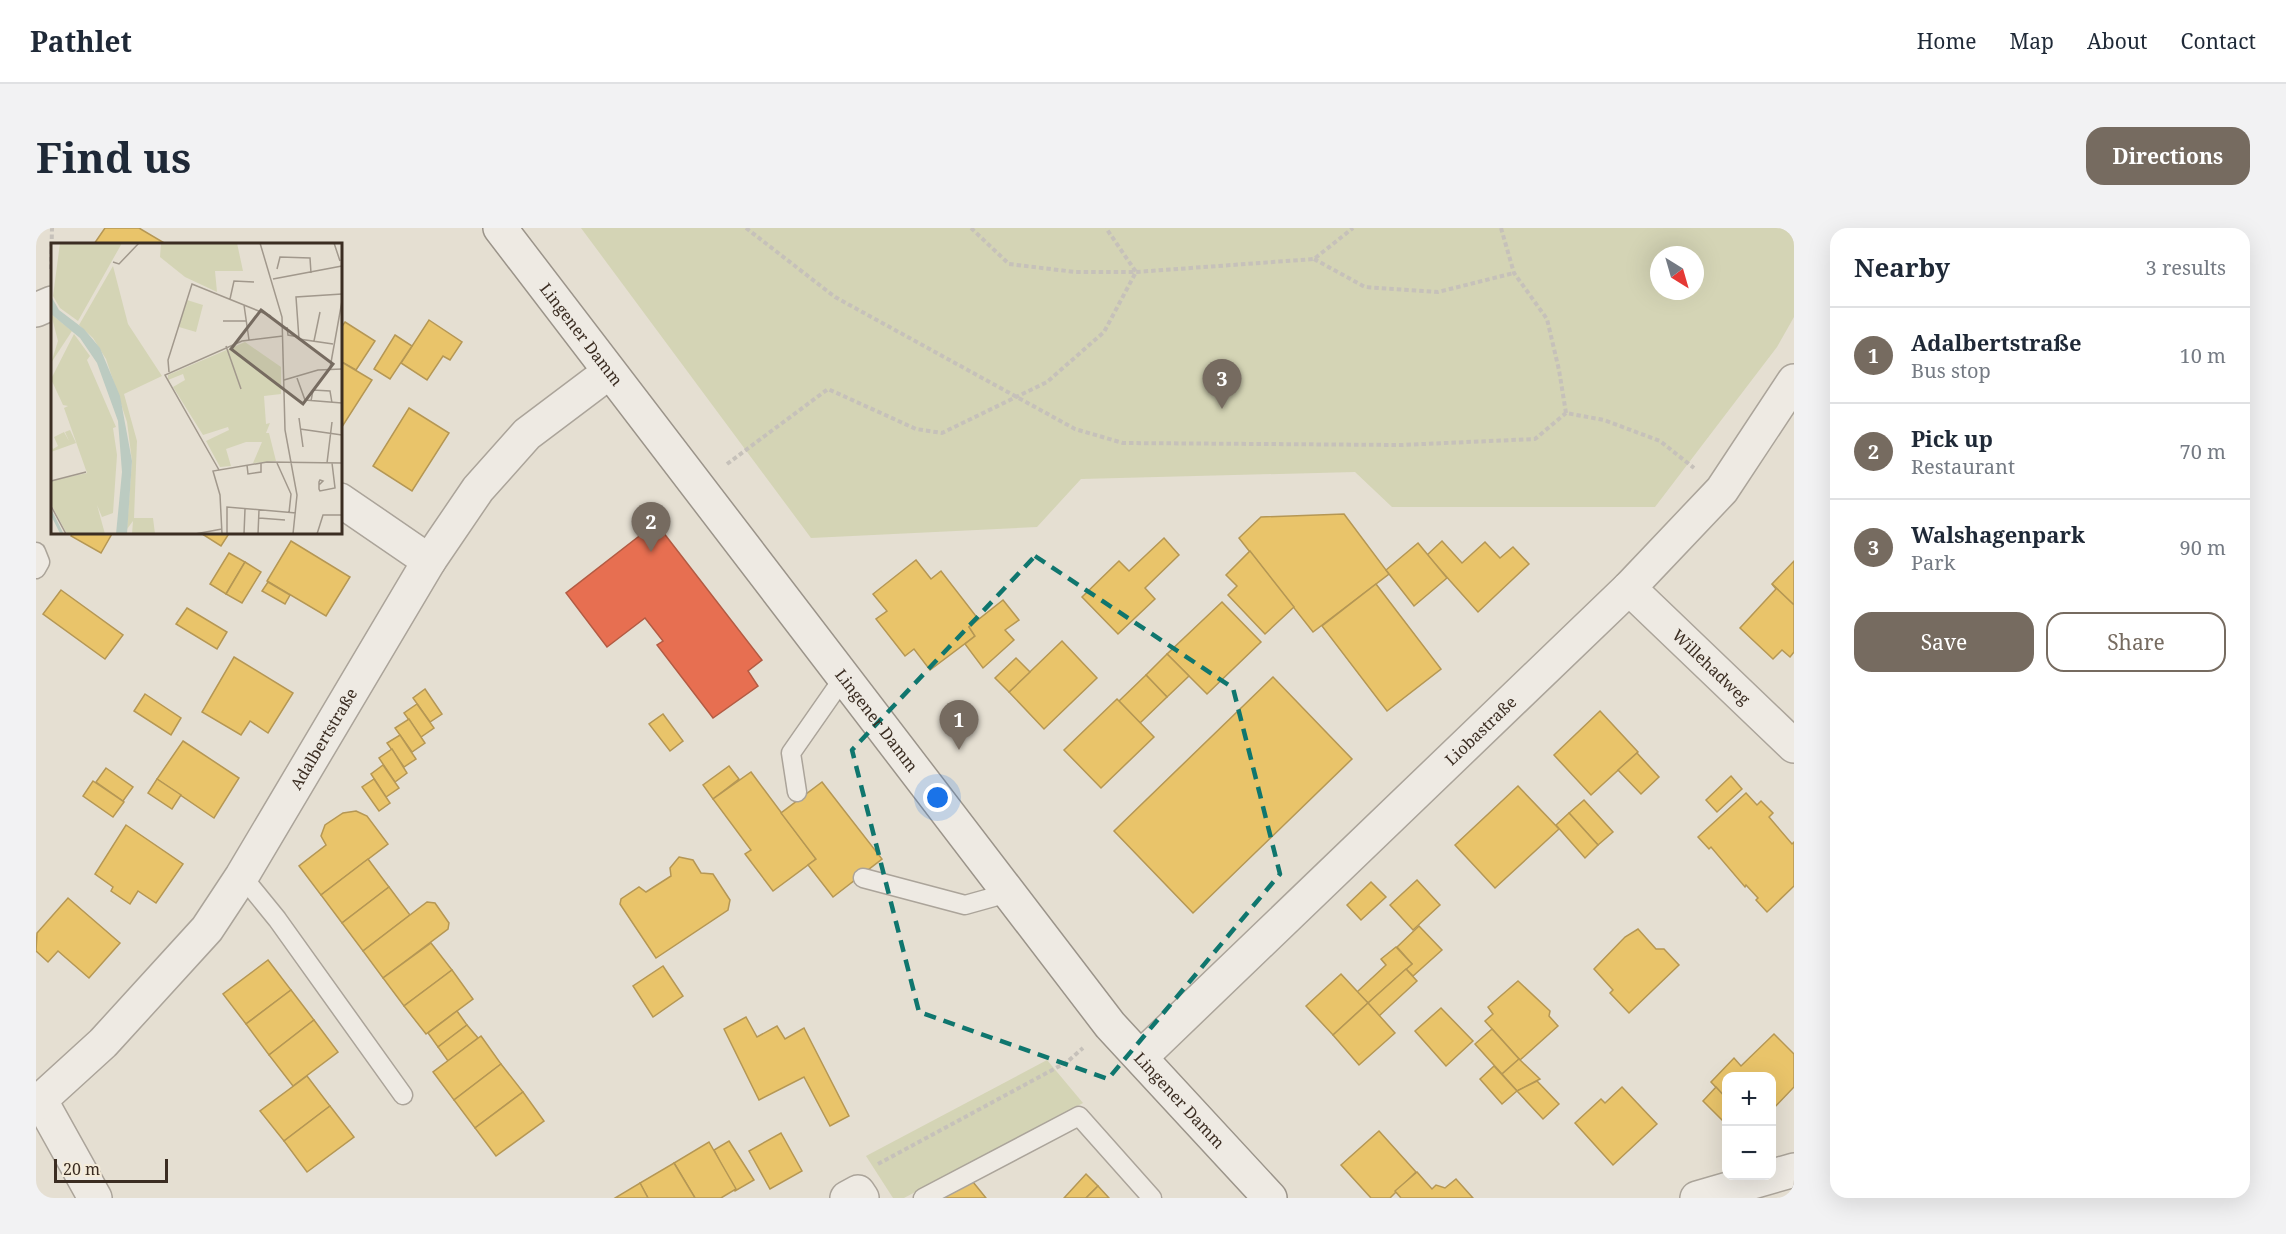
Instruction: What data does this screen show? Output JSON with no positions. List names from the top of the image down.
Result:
{
  "streets": {
    "street": [
      "Lingener Damm",
      "Willehadweg",
      "Liobastraße",
      "Adalbertstraße"
    ]
  },
  "crossings": [
    ["Lingener Damm", "Liobastraße"],
    ["Lingener Damm", "Adalbertstraße"],
    ["Willehadweg", "Liobastraße"]
  ],
  "scale_bar": "20 m",
  "north": "bottom right",
  "page": {
    "header": "Pathlet",
    "nav": [
      "Home",
      "Map",
      "About",
      "Contact"
    ],
    "buttons": [
      "Directions",
      ["Save", "Share"]
    ],
    "title": "Find us",
    "heading": ["Nearby", "3 results"],
    "list": [
      {
        "mark": "1",
        "name": "Adalbertstraße",
        "note": "Bus stop",
        "value": "10 m"
      },
      {
        "mark": "2",
        "name": "Pick up",
        "note": "Restaurant",
        "value": "70 m"
      },
      {
        "mark": "3",
        "name": "Walshagenpark",
        "note": "Park",
        "value": "90 m"
      }
    ],
    "pins": ["3", "2", "1"],
    "map_buttons": ["+", "−"],
    "scale": "20 m"
  }
}
